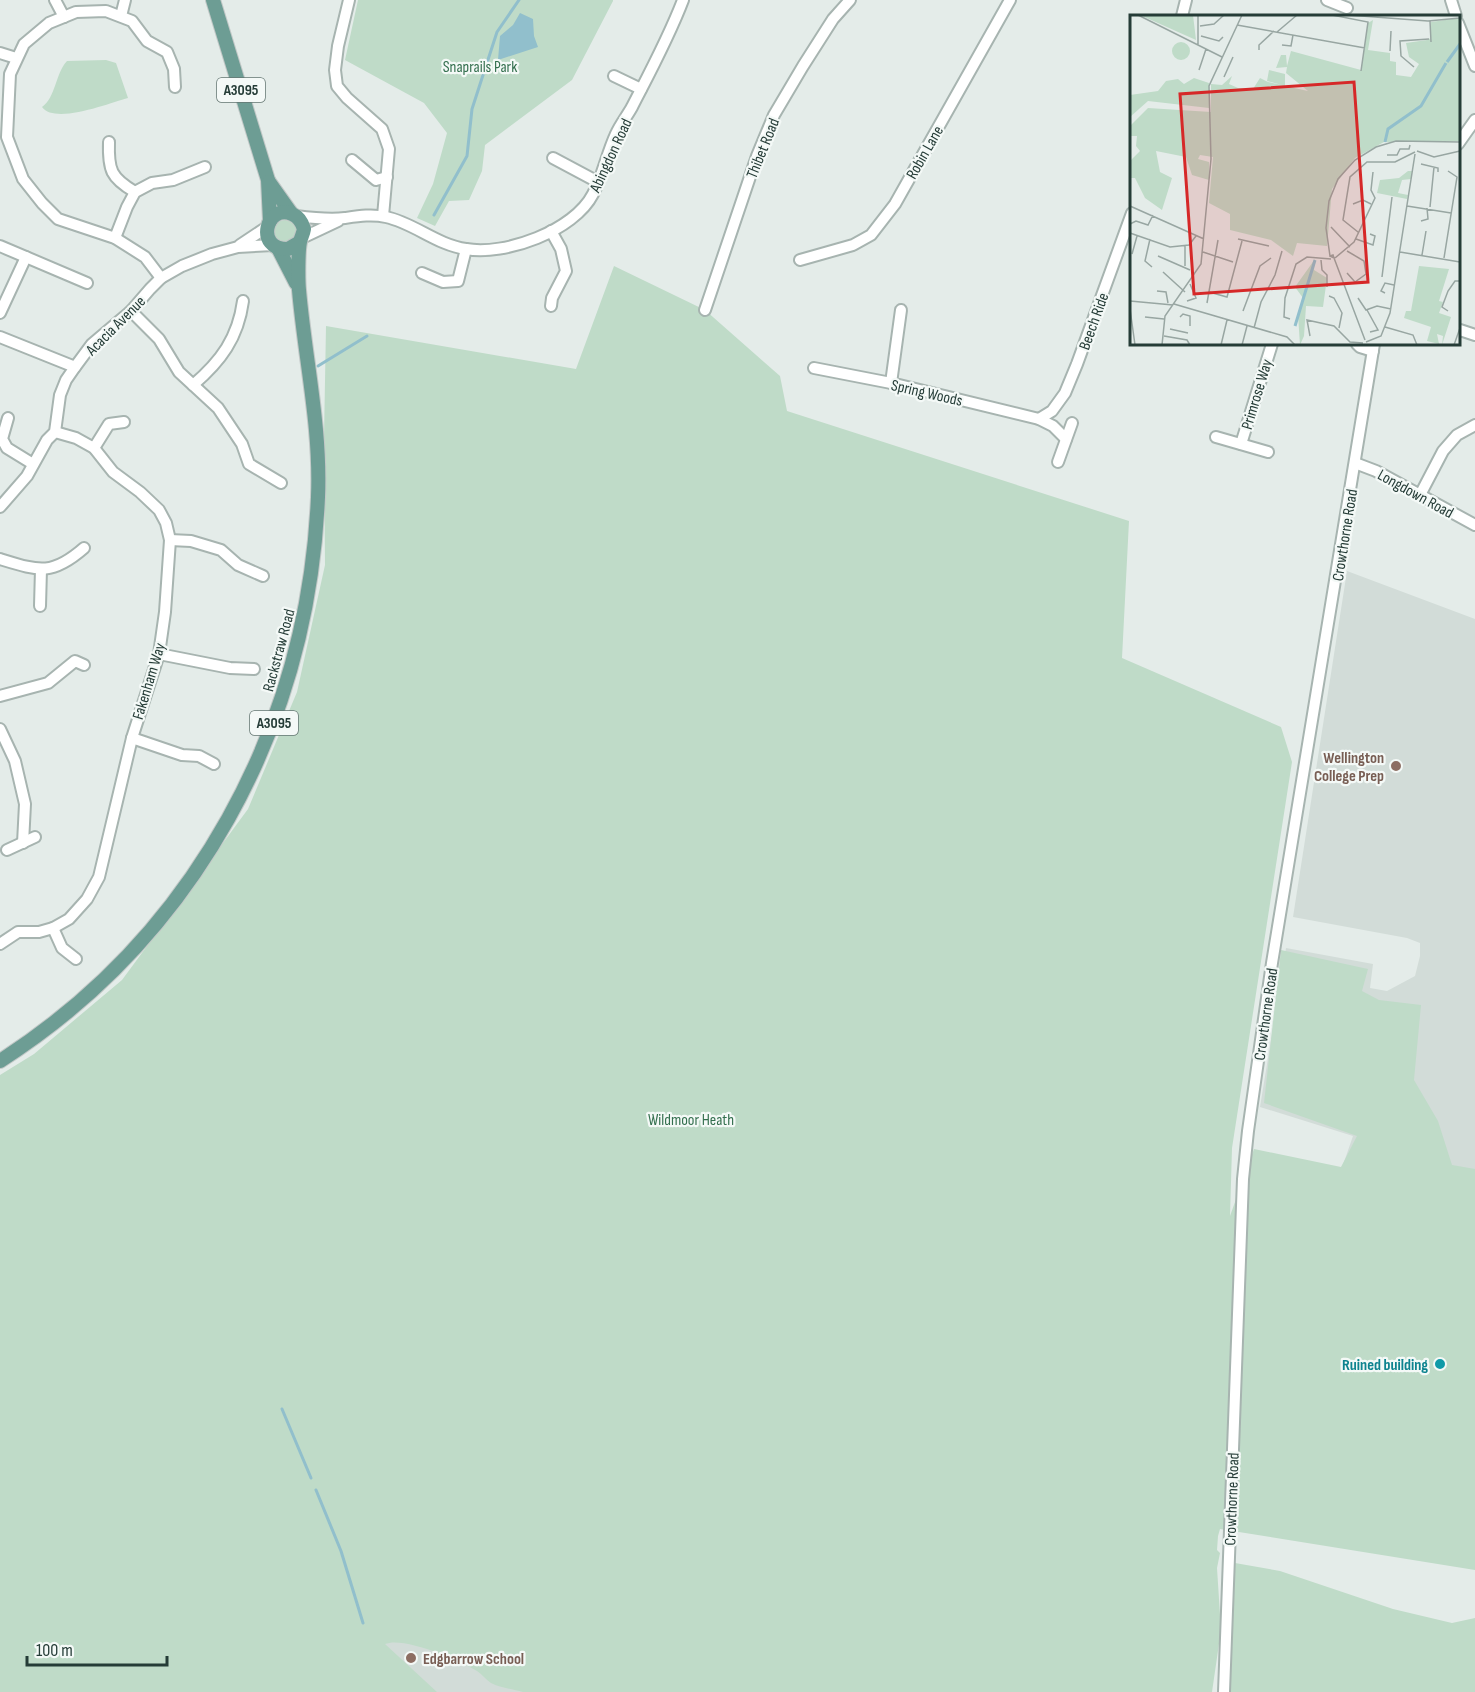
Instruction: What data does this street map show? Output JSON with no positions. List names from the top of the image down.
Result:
{
  "streets": {
    "main road": ["A3095", "Rackstraw Road"],
    "street": [
      "Thibet Road",
      "Robin Lane",
      "Abingdon Road",
      "Beech Ride",
      "Acacia Avenue",
      "Spring Woods",
      "Primrose Way",
      "Longdown Road",
      "Crowthorne Road",
      "Fakenham Way"
    ]
  },
  "crossings": [
    ["A3095", "Abingdon Road"],
    ["A3095", "Acacia Avenue"],
    ["A3095", "Rackstraw Road"],
    ["Abingdon Road", "Acacia Avenue"],
    ["Abingdon Road", "Rackstraw Road"],
    ["Beech Ride", "Spring Woods"],
    ["Acacia Avenue", "Rackstraw Road"],
    ["Acacia Avenue", "Fakenham Way"],
    ["Longdown Road", "Crowthorne Road"]
  ],
  "parks": ["Snaprails Park", "Wildmoor Heath"],
  "places": ["Wellington College Prep", "Ruined building", "Edgbarrow School"],
  "scale_bar": "100 m"
}
